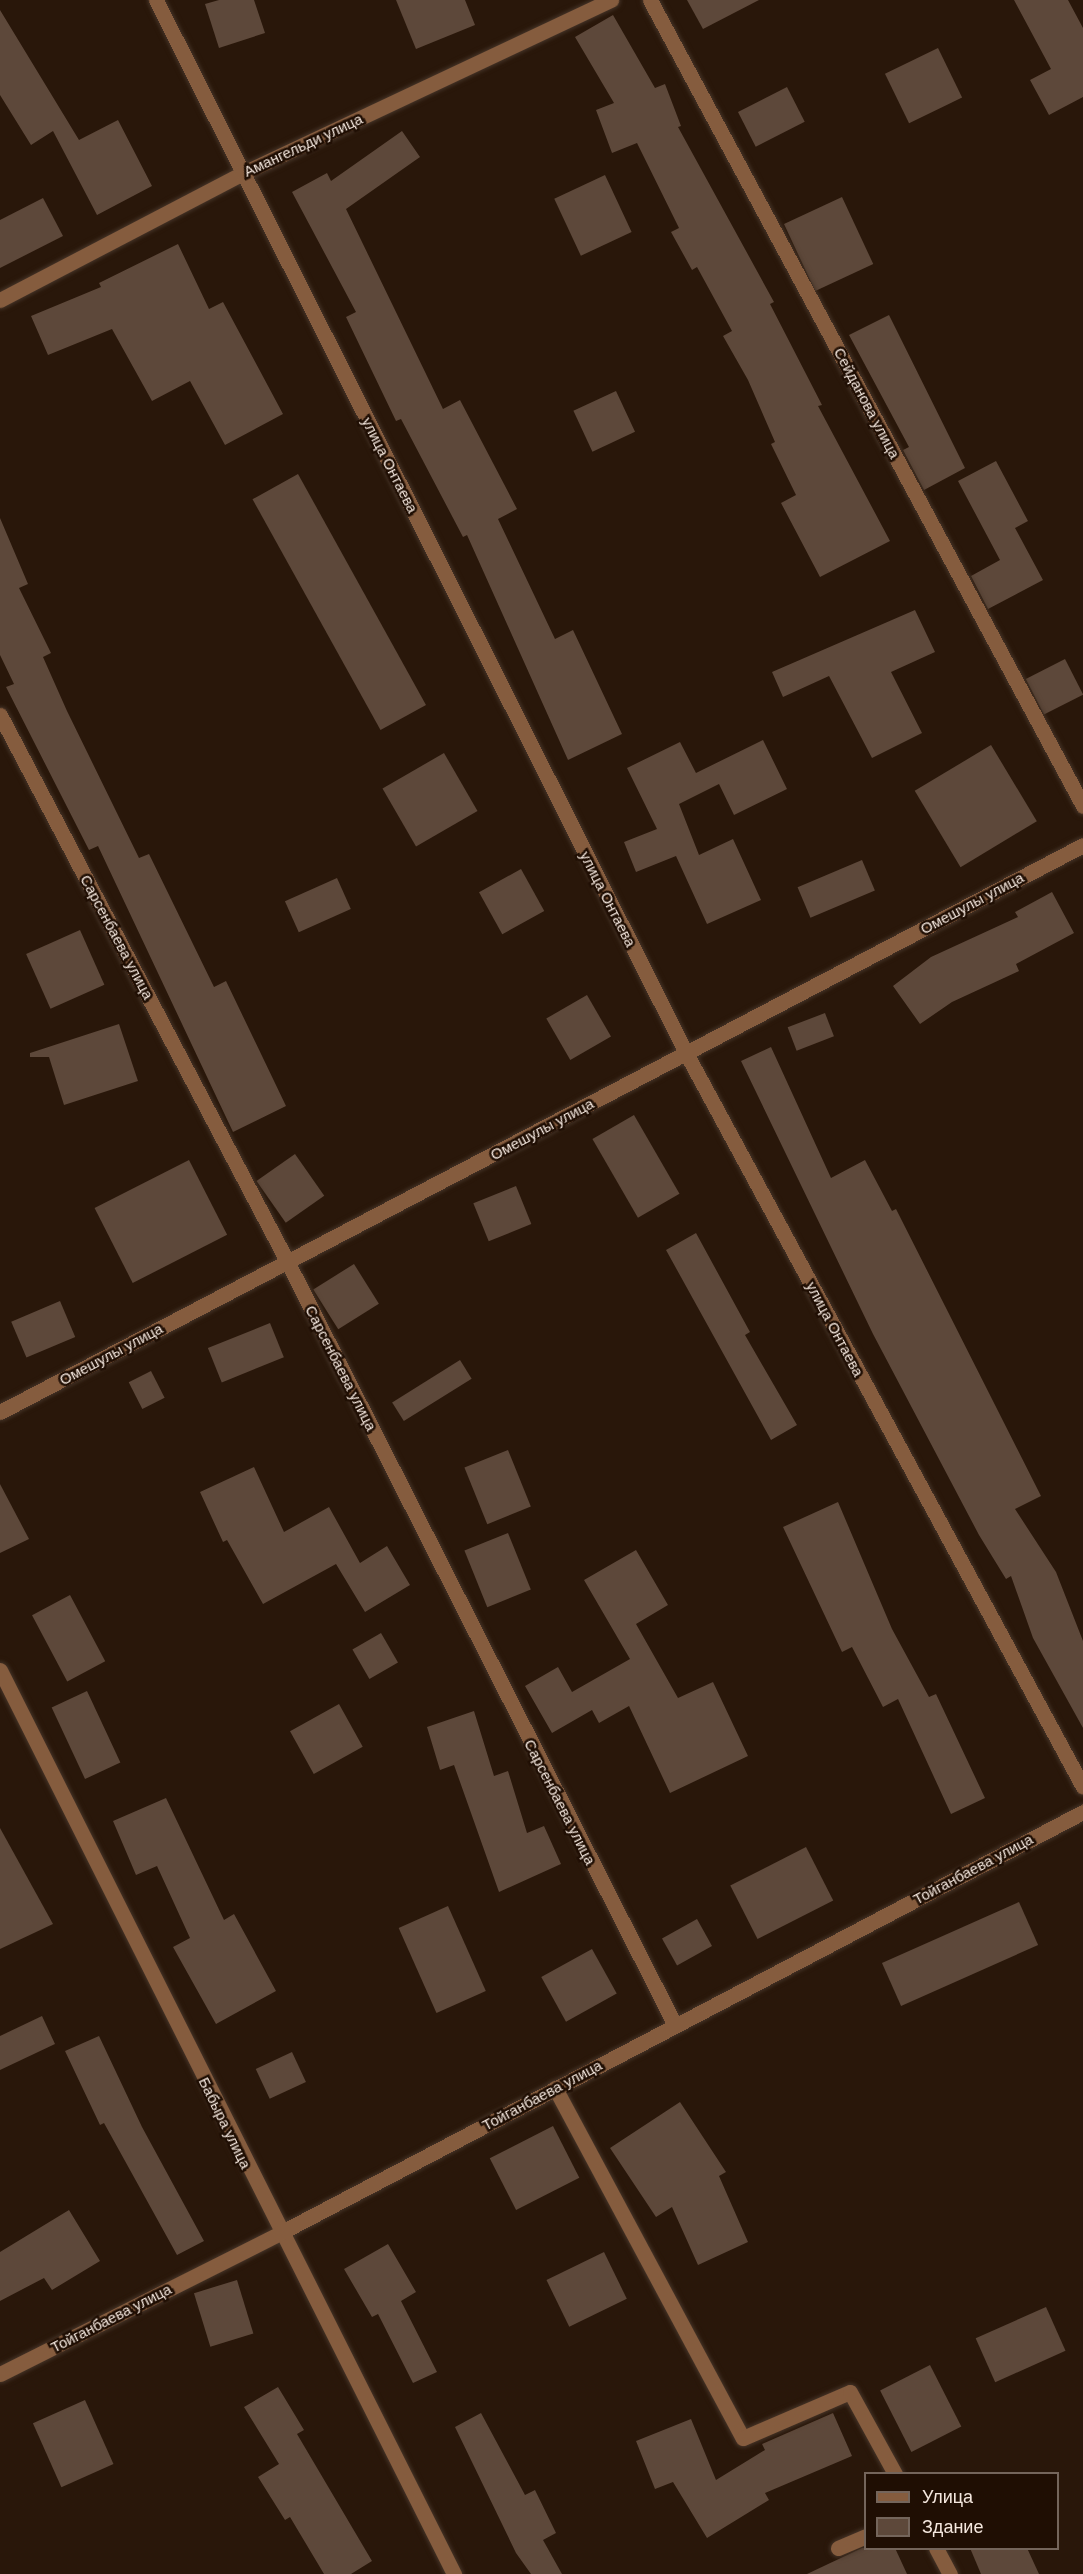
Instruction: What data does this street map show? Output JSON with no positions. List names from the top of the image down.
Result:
{
  "streets": {
    "street": [
      "Амангельди улица",
      "Сейданова улица",
      "улица Онтаева",
      "Омешулы улица",
      "Сарсенбаева улица",
      "Тойганбаева улица",
      "Бабыра улица"
    ]
  },
  "crossings": [
    ["Амангельди улица", "улица Онтаева"],
    ["улица Онтаева", "Омешулы улица"],
    ["Омешулы улица", "Сарсенбаева улица"],
    ["Сарсенбаева улица", "Тойганбаева улица"],
    ["Тойганбаева улица", "Бабыра улица"]
  ],
  "legend": ["Улица", "Здание"]
}
